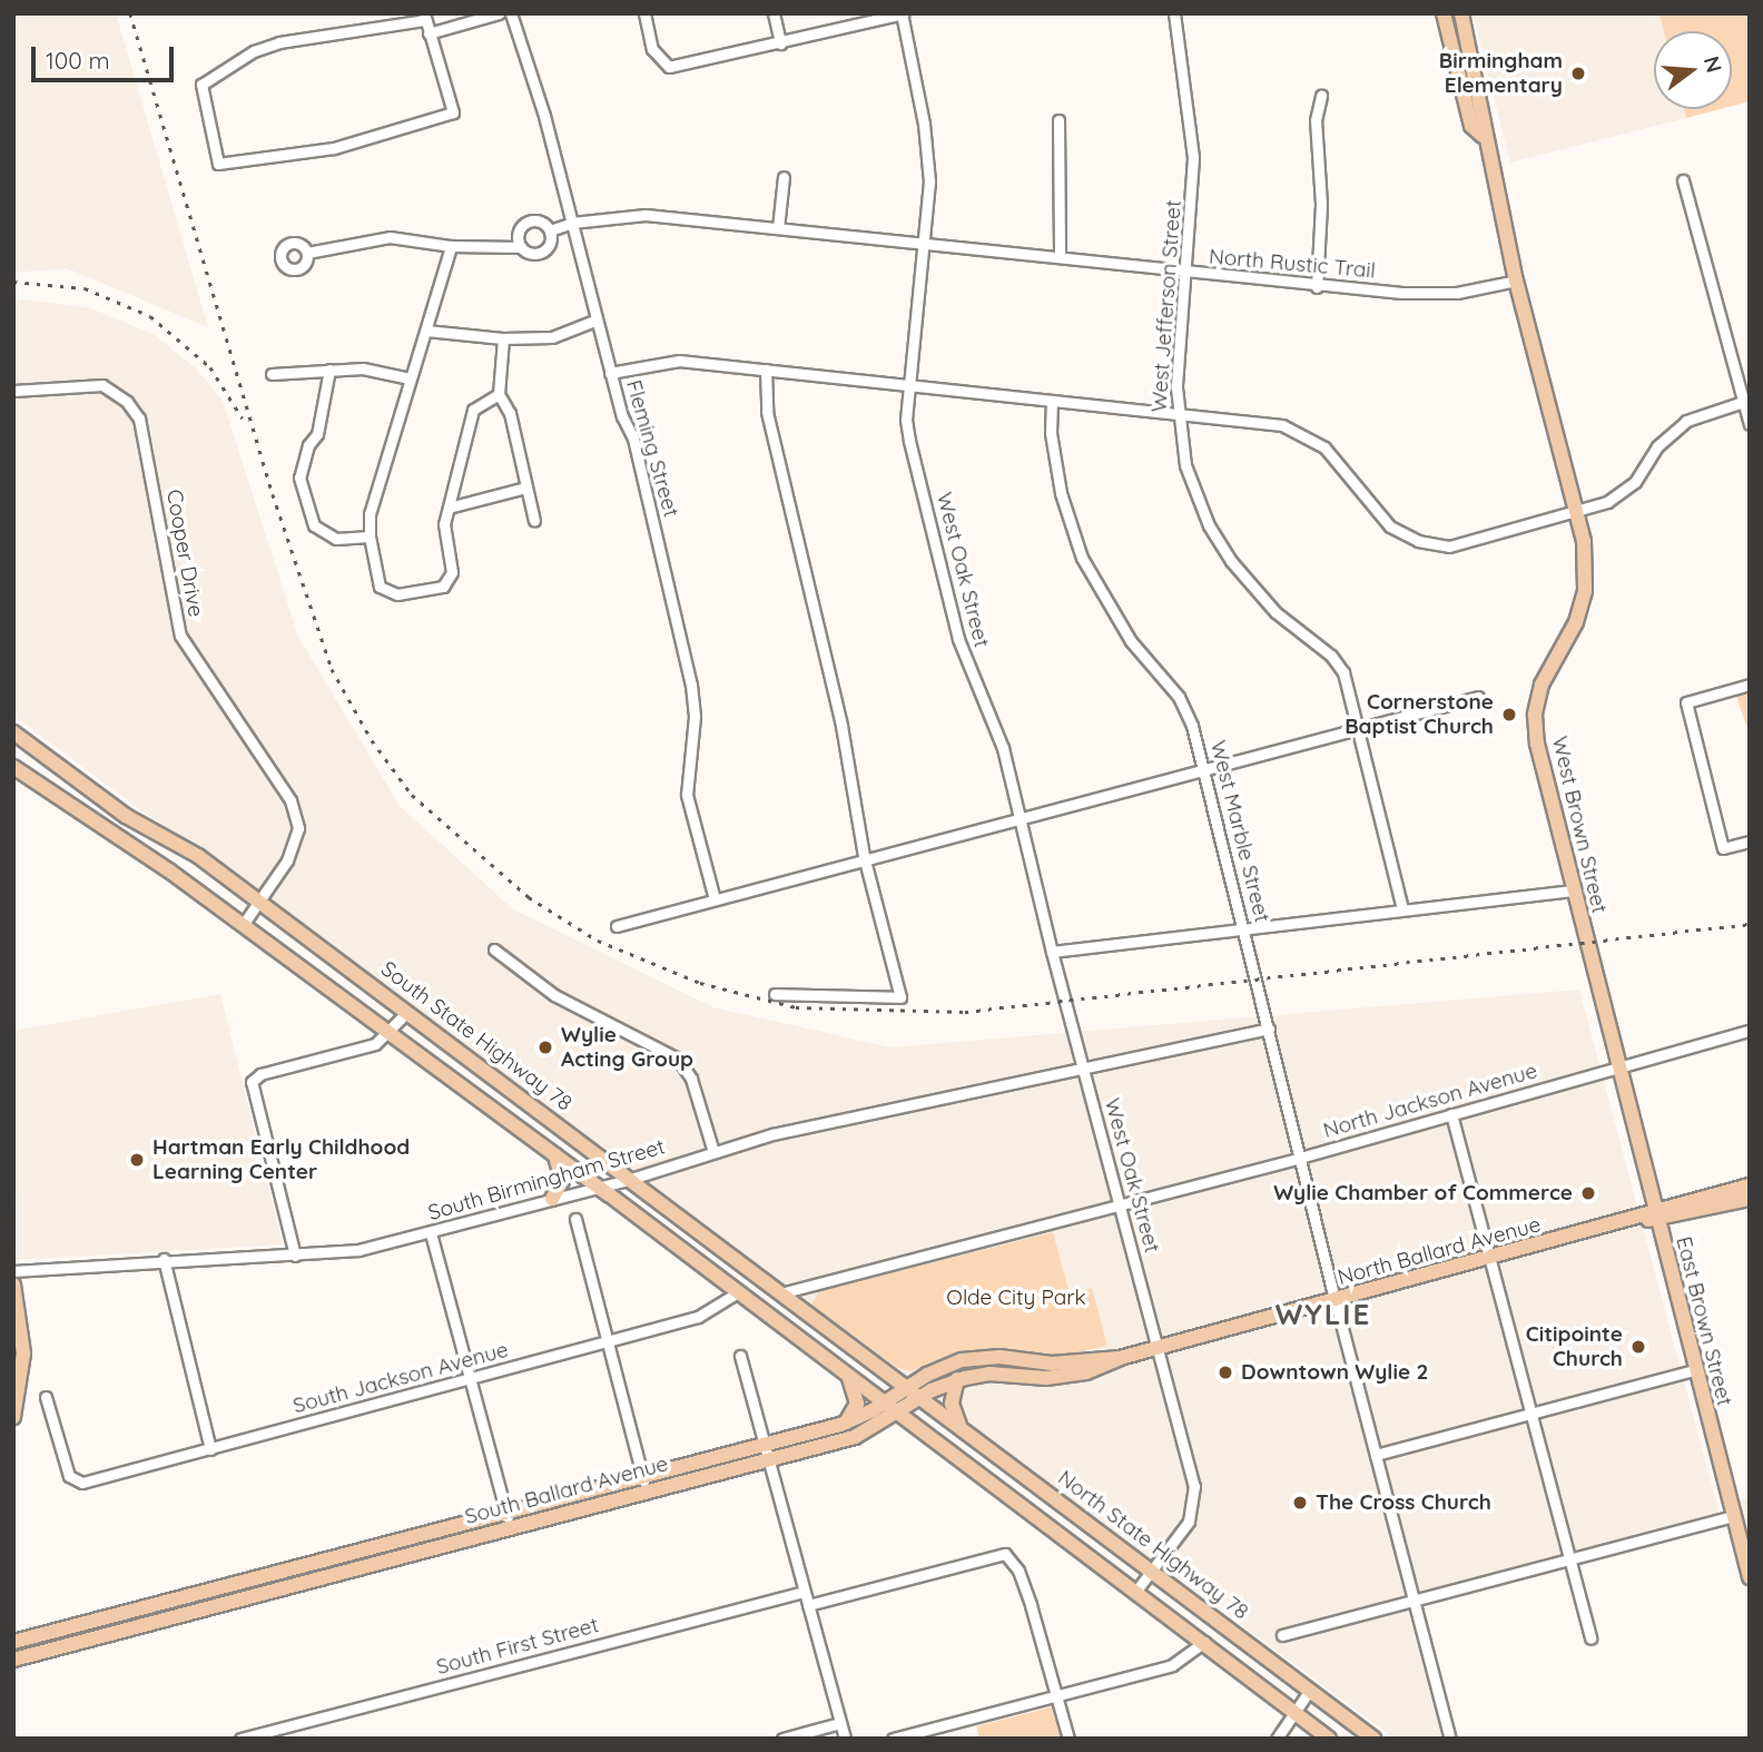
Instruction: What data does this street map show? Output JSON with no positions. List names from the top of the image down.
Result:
{
  "streets": {
    "main road": [
      "West Brown Street",
      "South State Highway 78",
      "North Ballard Avenue",
      "East Brown Street",
      "South Ballard Avenue",
      "North State Highway 78"
    ],
    "street": [
      "North Rustic Trail",
      "West Jefferson Street",
      "Fleming Street",
      "Cooper Drive",
      "West Oak Street",
      "West Marble Street",
      "North Jackson Avenue",
      "South Birmingham Street",
      "South Jackson Avenue",
      "South First Street"
    ]
  },
  "crossings": [
    ["North Rustic Trail", "West Jefferson Street"],
    ["North Rustic Trail", "Fleming Street"],
    ["North Rustic Trail", "West Oak Street"],
    ["North Rustic Trail", "West Brown Street"],
    ["Cooper Drive", "South State Highway 78"],
    ["West Oak Street", "North Jackson Avenue"],
    ["West Oak Street", "South Birmingham Street"],
    ["West Oak Street", "North Ballard Avenue"],
    ["West Oak Street", "South Ballard Avenue"],
    ["West Oak Street", "North State Highway 78"],
    ["West Brown Street", "North Jackson Avenue"],
    ["West Brown Street", "North Ballard Avenue"],
    ["West Brown Street", "East Brown Street"],
    ["West Marble Street", "North Jackson Avenue"],
    ["West Marble Street", "South Birmingham Street"],
    ["West Marble Street", "North Ballard Avenue"],
    ["South State Highway 78", "South Birmingham Street"],
    ["South State Highway 78", "South Ballard Avenue"],
    ["South State Highway 78", "North State Highway 78"],
    ["North Ballard Avenue", "East Brown Street"],
    ["North Ballard Avenue", "South Ballard Avenue"],
    ["South Ballard Avenue", "North State Highway 78"]
  ],
  "districts": ["WYLIE"],
  "parks": ["Olde City Park"],
  "places": [
    "Birmingham Elementary",
    "Cornerstone Baptist Church",
    "Wylie Acting Group",
    "Hartman Early Childhood Learning Center",
    "Wylie Chamber of Commerce",
    "Citipointe Church",
    "Downtown Wylie 2",
    "The Cross Church"
  ],
  "scale_bar": "100 m",
  "north": "right"
}
